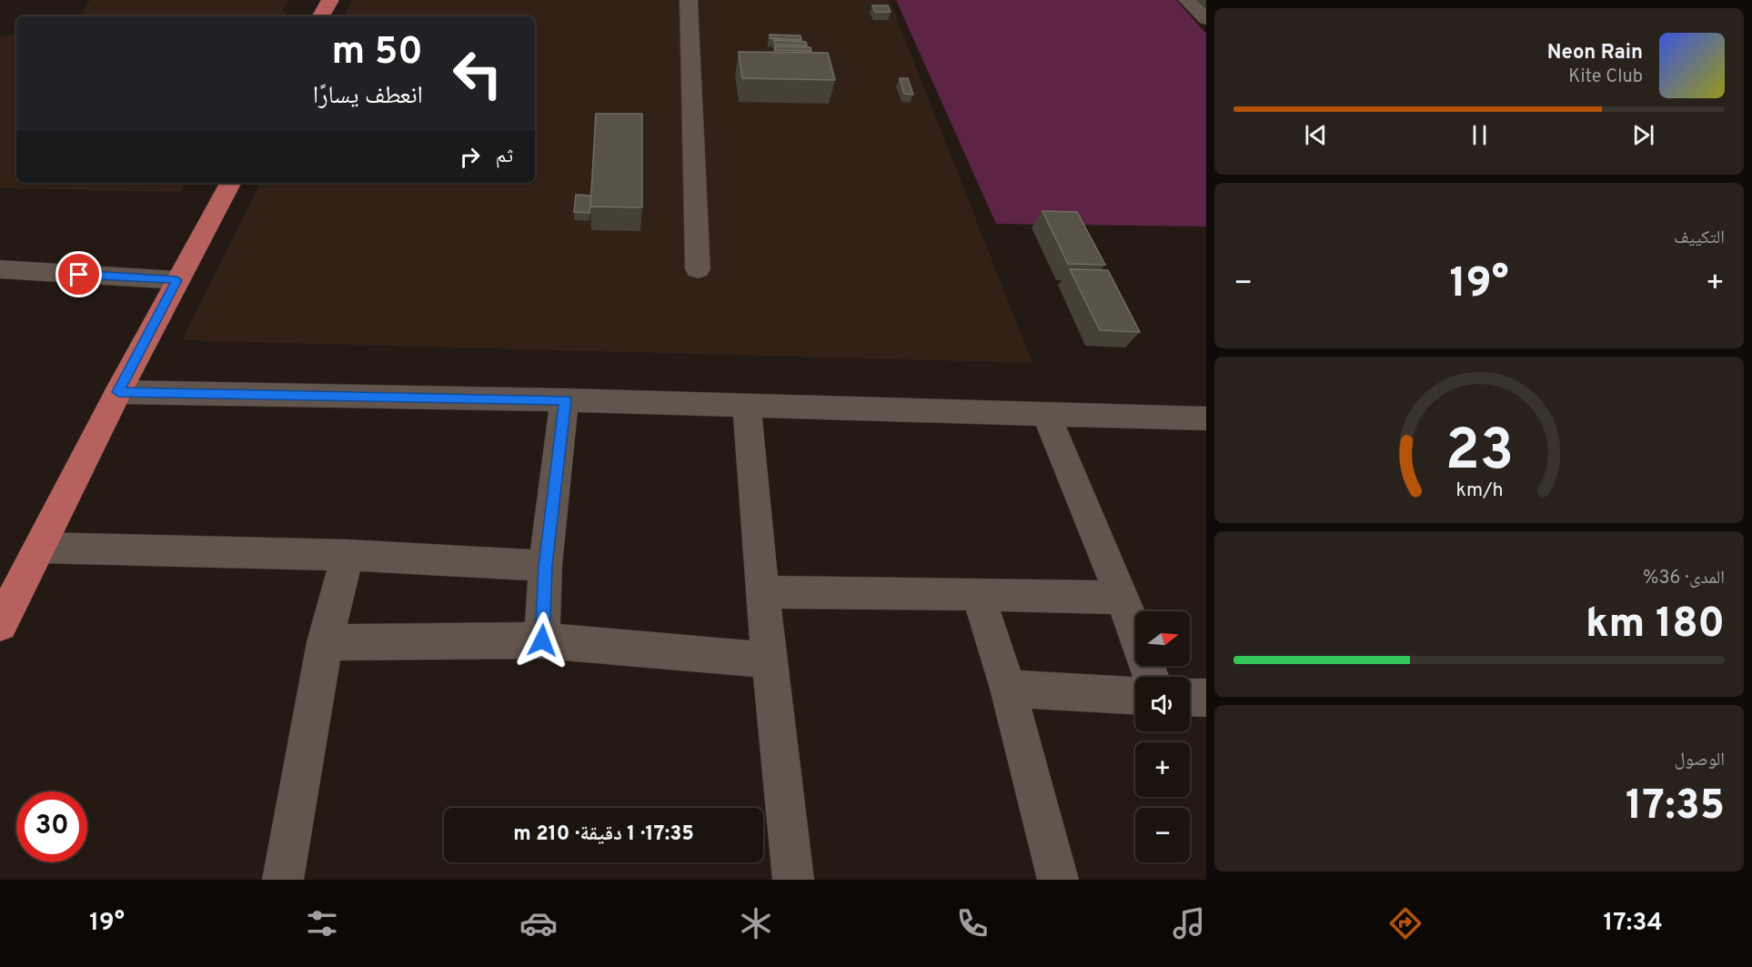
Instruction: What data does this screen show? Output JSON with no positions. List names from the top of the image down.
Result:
{
  "north": "right",
  "page": {
    "turn": ["50 m", "انعطف يسارًا"],
    "song": ["Neon Rain", "Kite Club"],
    "then": "ثم",
    "tile": [
      "التكييف",
      ["المدى · 36%", "180 km"],
      ["الوصول", "17:35"]
    ],
    "heat": ["−", "19°", "+"],
    "map_buttons": ["+", "−"],
    "limit": "30",
    "trip": "17:35 · 1 دقيقة · 210 m",
    "tabs": ["17:34", "19°"],
    "gauge": ["23", "km/h"]
  }
}
